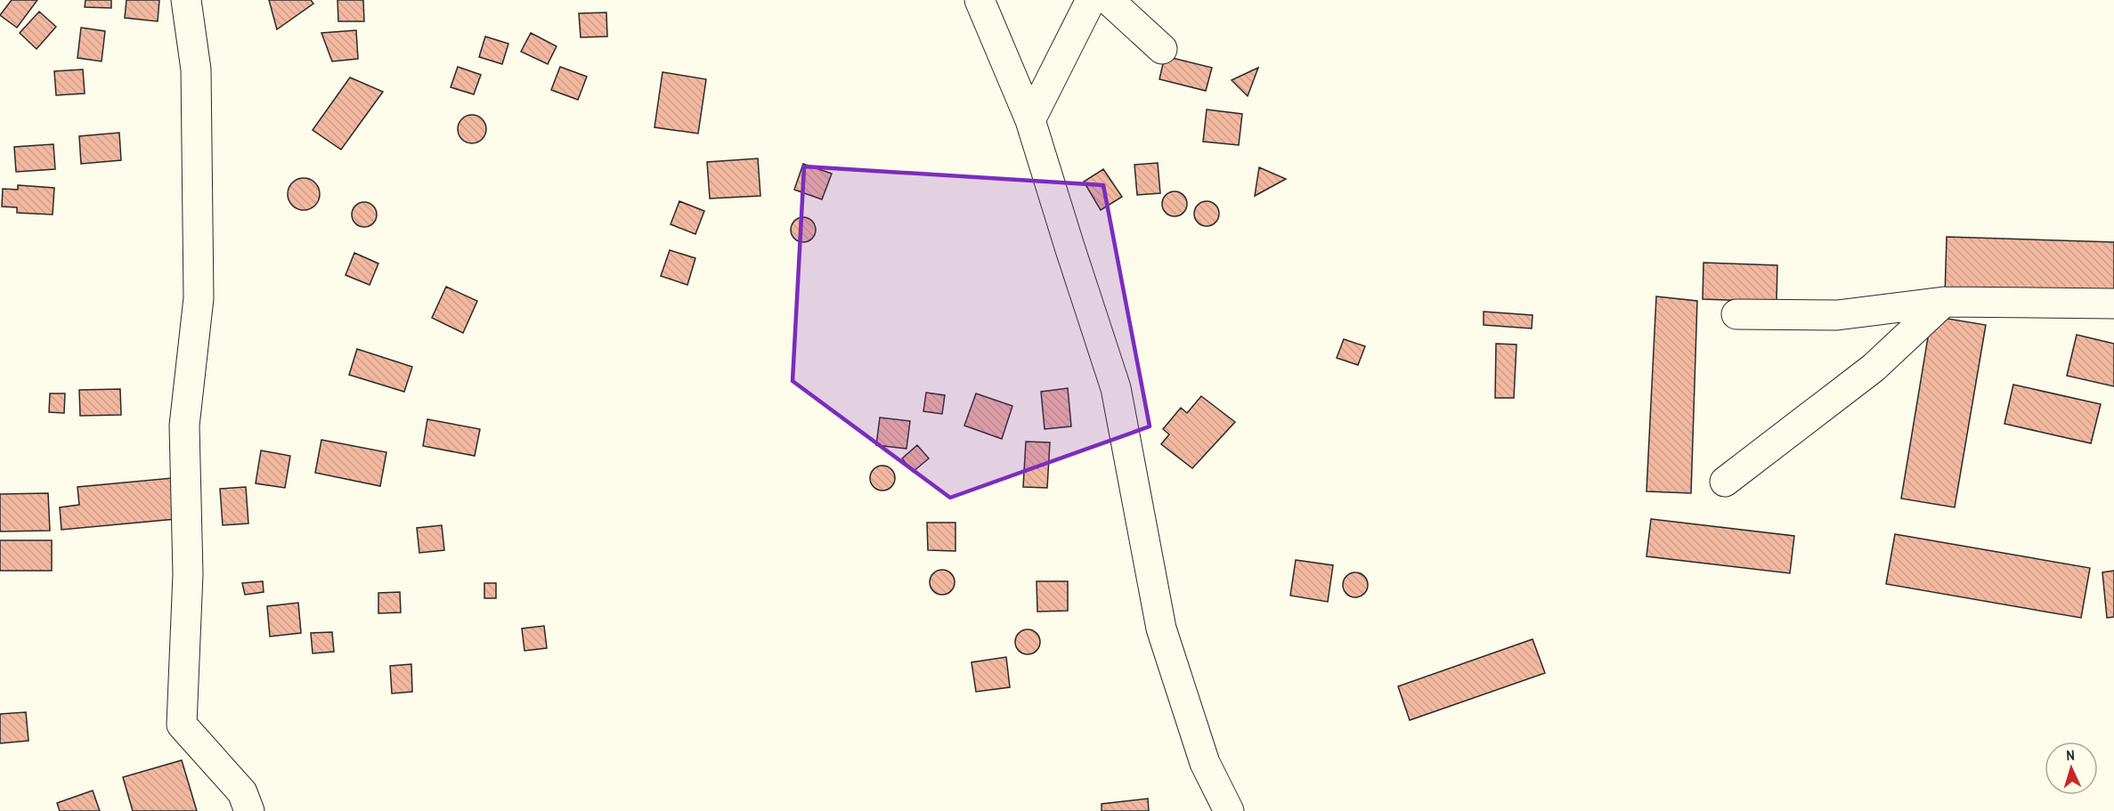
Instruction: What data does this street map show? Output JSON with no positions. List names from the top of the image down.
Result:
{
  "north": "top"
}
